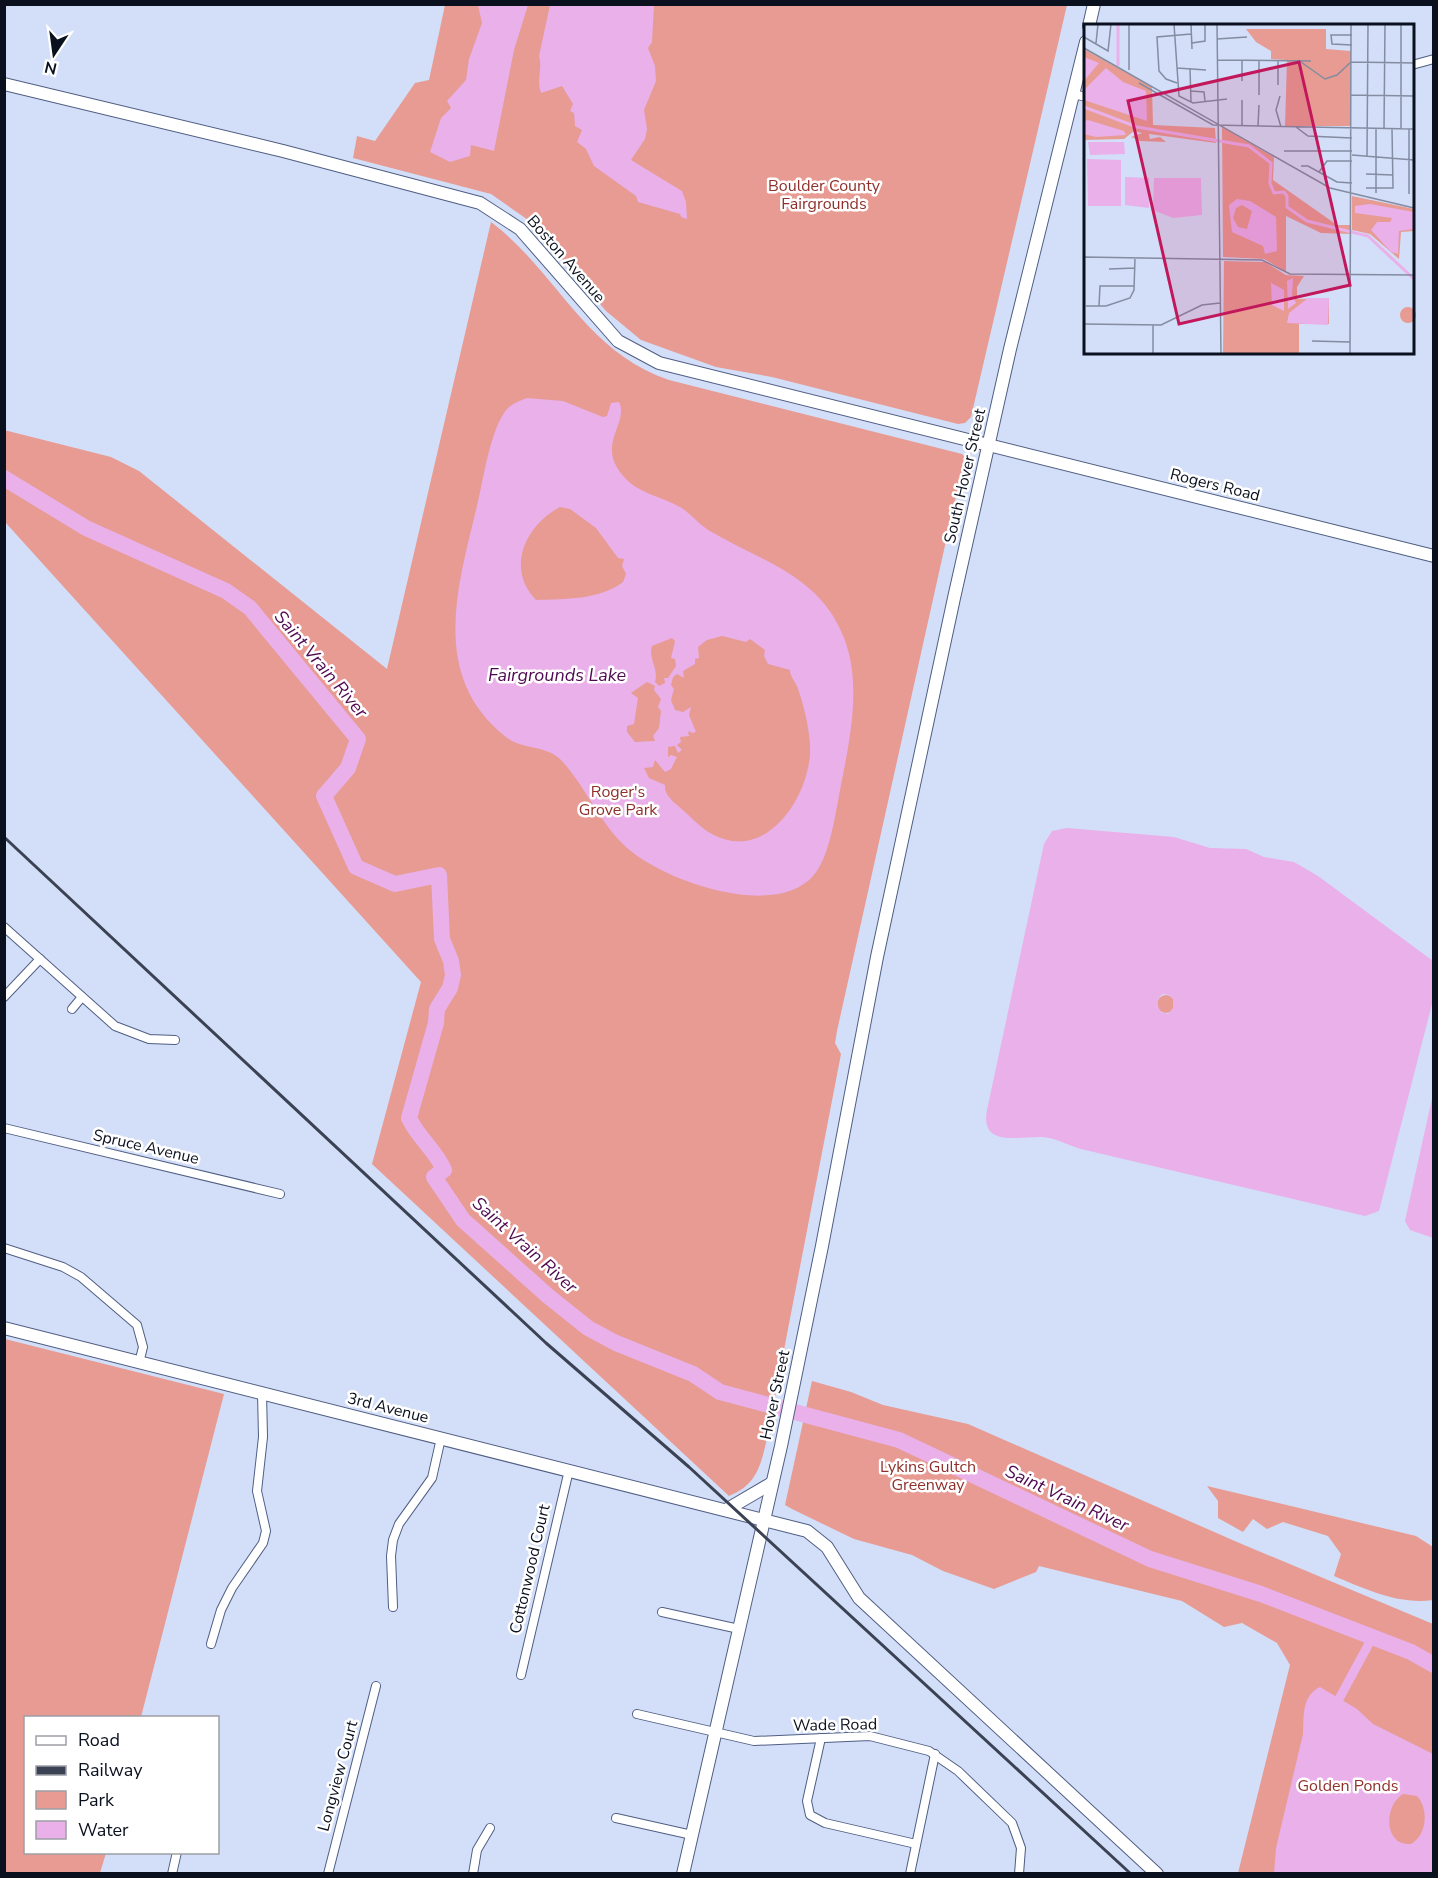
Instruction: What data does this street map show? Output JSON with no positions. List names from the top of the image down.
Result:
{
  "streets": {
    "street": [
      "Boston Avenue",
      "South Hover Street",
      "Rogers Road",
      "Spruce Avenue",
      "Hover Street",
      "3rd Avenue",
      "Cottonwood Court",
      "Wade Road",
      "Longview Court"
    ]
  },
  "crossings": [
    ["Boston Avenue", "South Hover Street"],
    ["Boston Avenue", "Rogers Road"],
    ["South Hover Street", "Rogers Road"],
    ["South Hover Street", "Hover Street"],
    ["Hover Street", "3rd Avenue"],
    ["Hover Street", "Wade Road"],
    ["3rd Avenue", "Cottonwood Court"]
  ],
  "water": ["Saint Vrain River", "Fairgrounds Lake"],
  "parks": [
    "Boulder County Fairgrounds",
    "Roger's Grove Park",
    "Lykins Gultch Greenway",
    "Golden Ponds"
  ],
  "legend": [
    "Road",
    "Railway",
    "Park",
    "Water"
  ],
  "north": "bottom"
}
